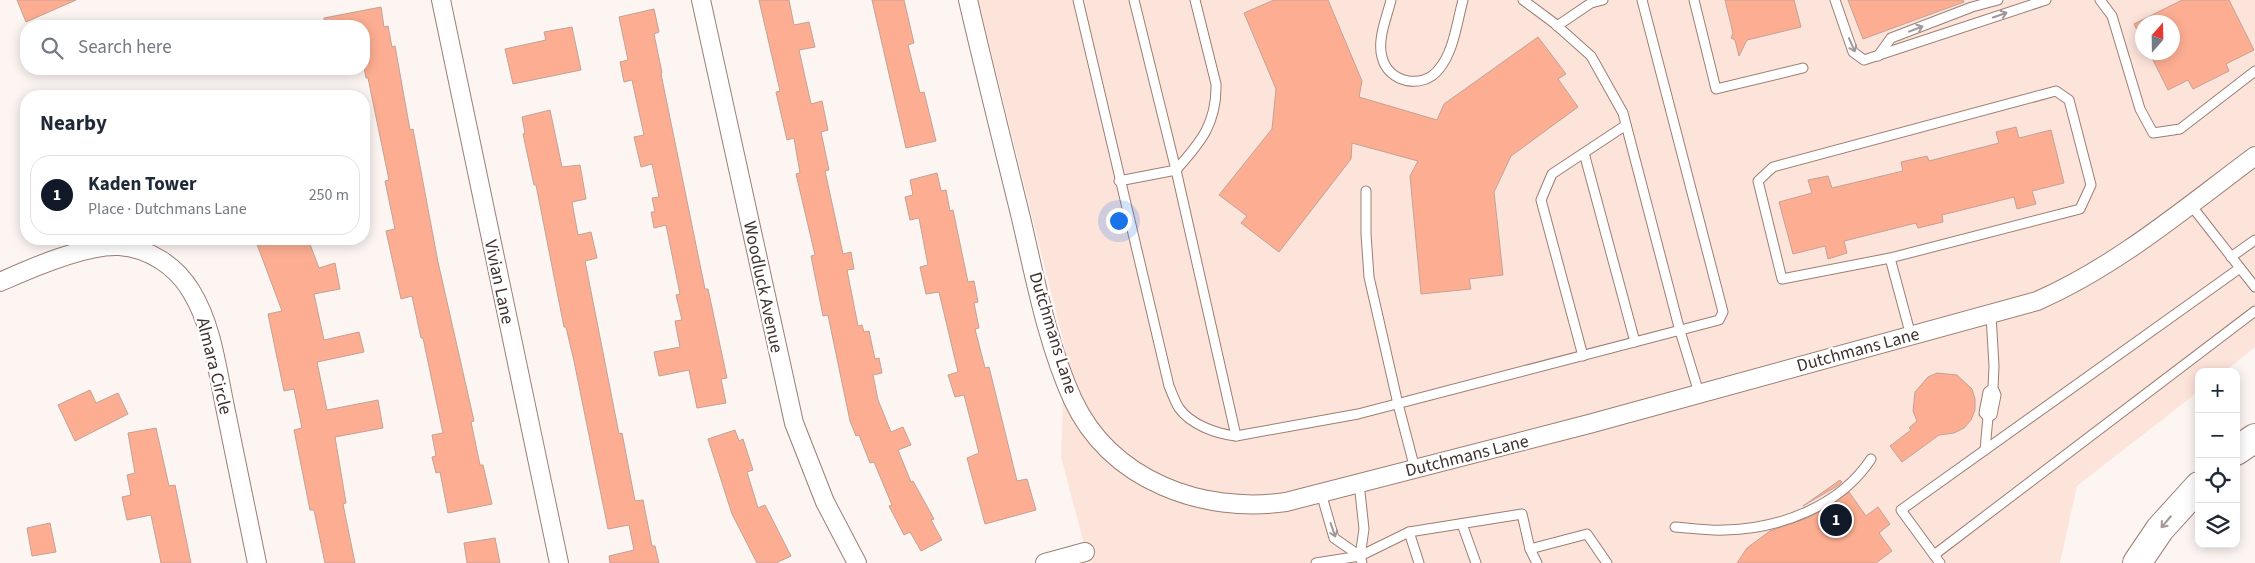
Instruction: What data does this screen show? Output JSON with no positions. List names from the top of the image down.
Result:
{
  "streets": {
    "street": [
      "Vivian Lane",
      "Woodluck Avenue",
      "Dutchmans Lane",
      "Almara Circle"
    ]
  },
  "north": "top",
  "page": {
    "search": "Search here",
    "heading": "Nearby",
    "list": [
      {
        "mark": "1",
        "name": "Kaden Tower",
        "note": "Place · Dutchmans Lane",
        "value": "250 m"
      }
    ],
    "map_buttons": ["+", "−"],
    "pins": "1"
  }
}
